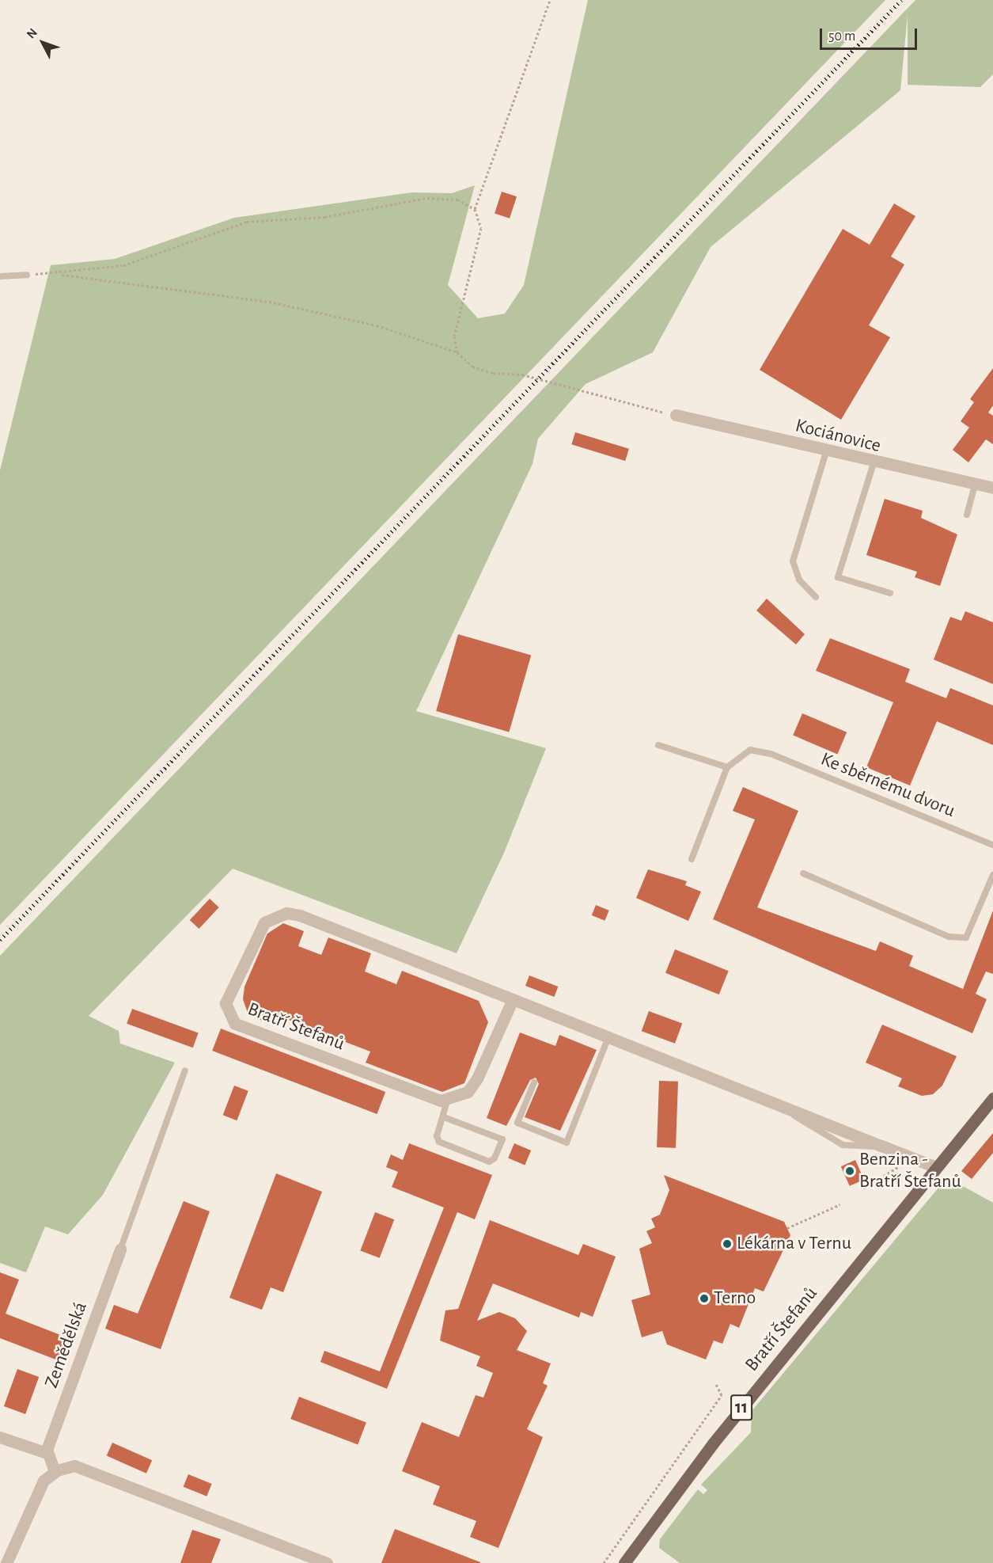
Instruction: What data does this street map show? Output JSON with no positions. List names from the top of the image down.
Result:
{
  "streets": {
    "main road": ["Bratří Štefanů", "11"],
    "street": ["Kociánovice", "Zemědělská"],
    "lane": ["Ke sběrnému dvoru"]
  },
  "places": ["Benzina - Bratří Štefanů", "Lékárna v Ternu", "Terno"],
  "scale_bar": "50 m",
  "north": "top left"
}
